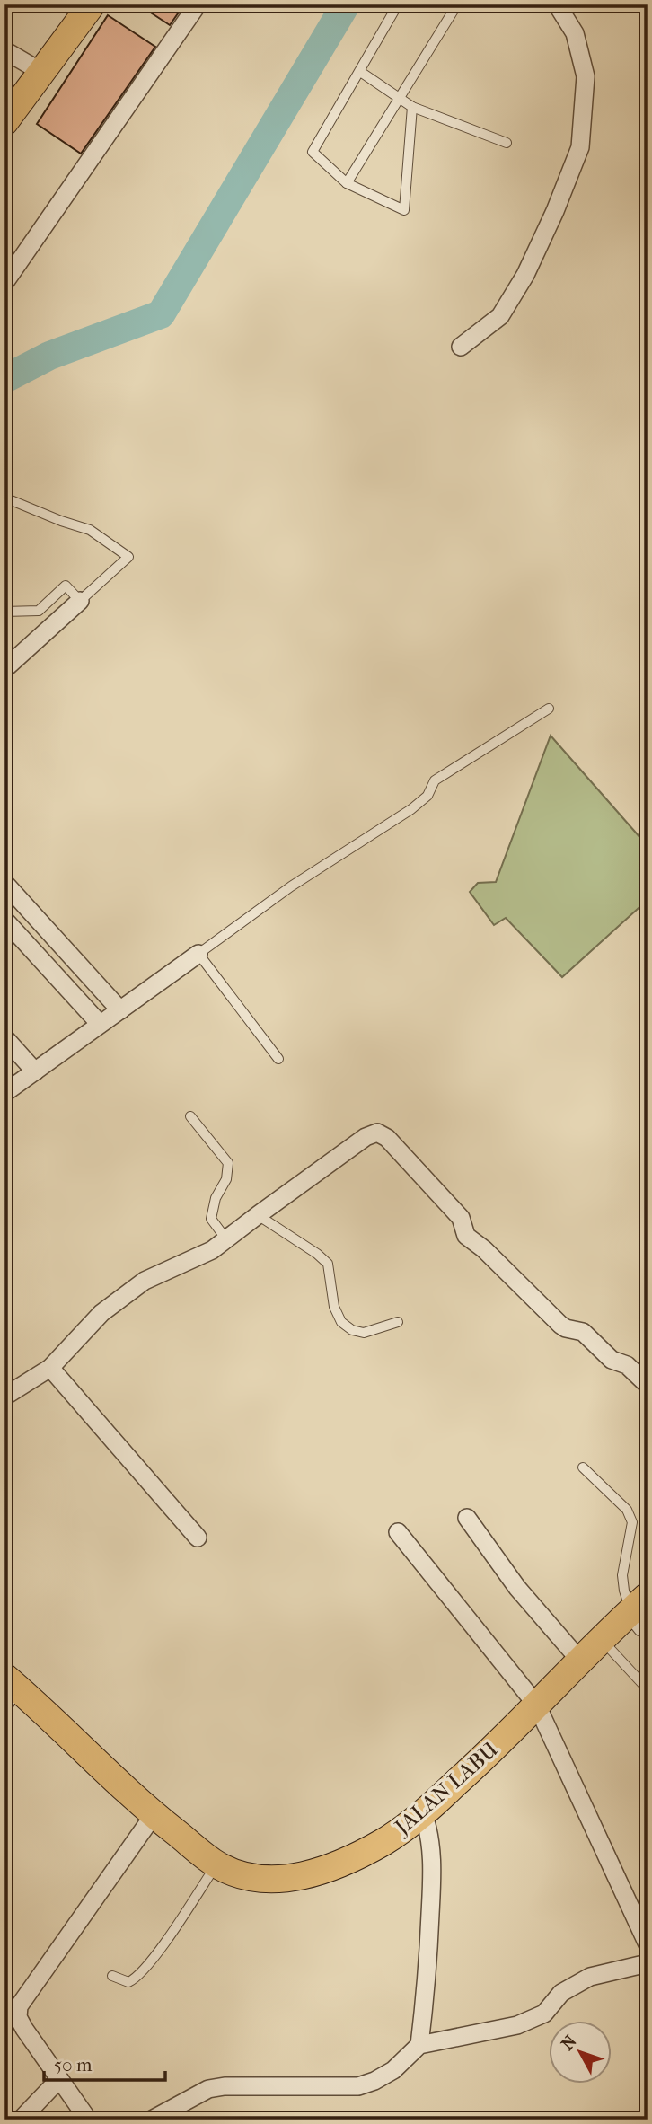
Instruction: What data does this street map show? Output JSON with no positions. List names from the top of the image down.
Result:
{
  "streets": {
    "main road": ["JALAN LABU"]
  },
  "scale_bar": "50 m",
  "north": "top left"
}
